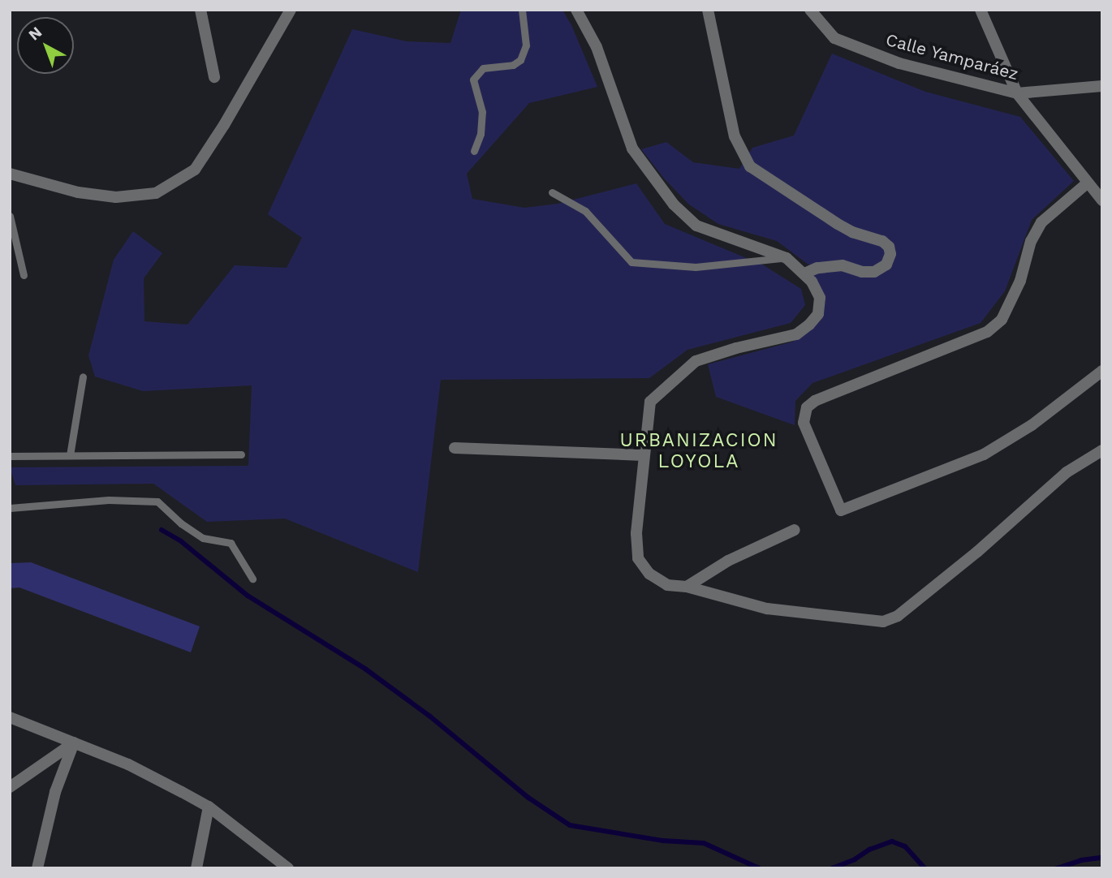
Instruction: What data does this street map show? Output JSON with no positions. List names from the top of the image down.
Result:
{
  "streets": {
    "street": ["Calle Yamparáez"]
  },
  "districts": ["URBANIZACION LOYOLA"],
  "north": "top left"
}
